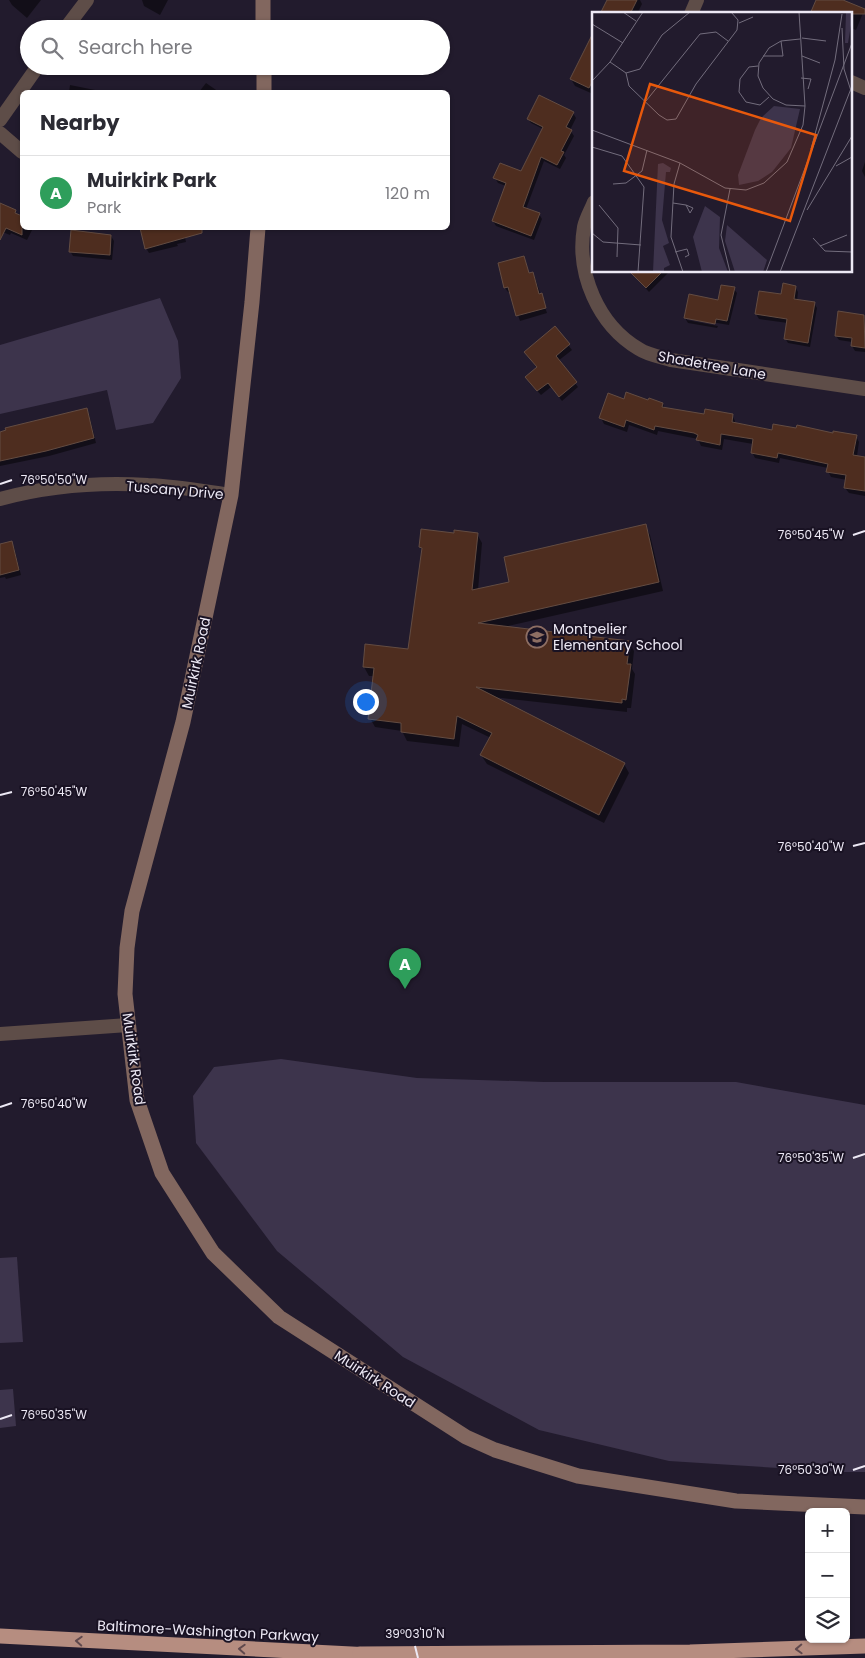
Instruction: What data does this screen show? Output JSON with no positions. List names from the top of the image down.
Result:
{
  "streets": {
    "highway": ["Baltimore-Washington Parkway"],
    "main road": ["Muirkirk Road"],
    "street": ["Shadetree Lane", "Tuscany Drive"]
  },
  "crossings": [
    ["Tuscany Drive", "Muirkirk Road"]
  ],
  "one_way": ["Baltimore-Washington Parkway"],
  "places": {
    "school or university": ["Montpelier Elementary School"]
  },
  "page": {
    "search": "Search here",
    "heading": "Nearby",
    "list": [
      {
        "mark": "A",
        "name": "Muirkirk Park",
        "note": "Park",
        "value": "120 m"
      }
    ],
    "pins": "A",
    "map_buttons": ["+", "−"]
  },
  "coordinates": [
    "76°50'50\"W",
    "76°50'45\"W",
    "76°50'40\"W",
    "76°50'35\"W",
    "76°50'30\"W",
    "39°03'10\"N"
  ]
}
